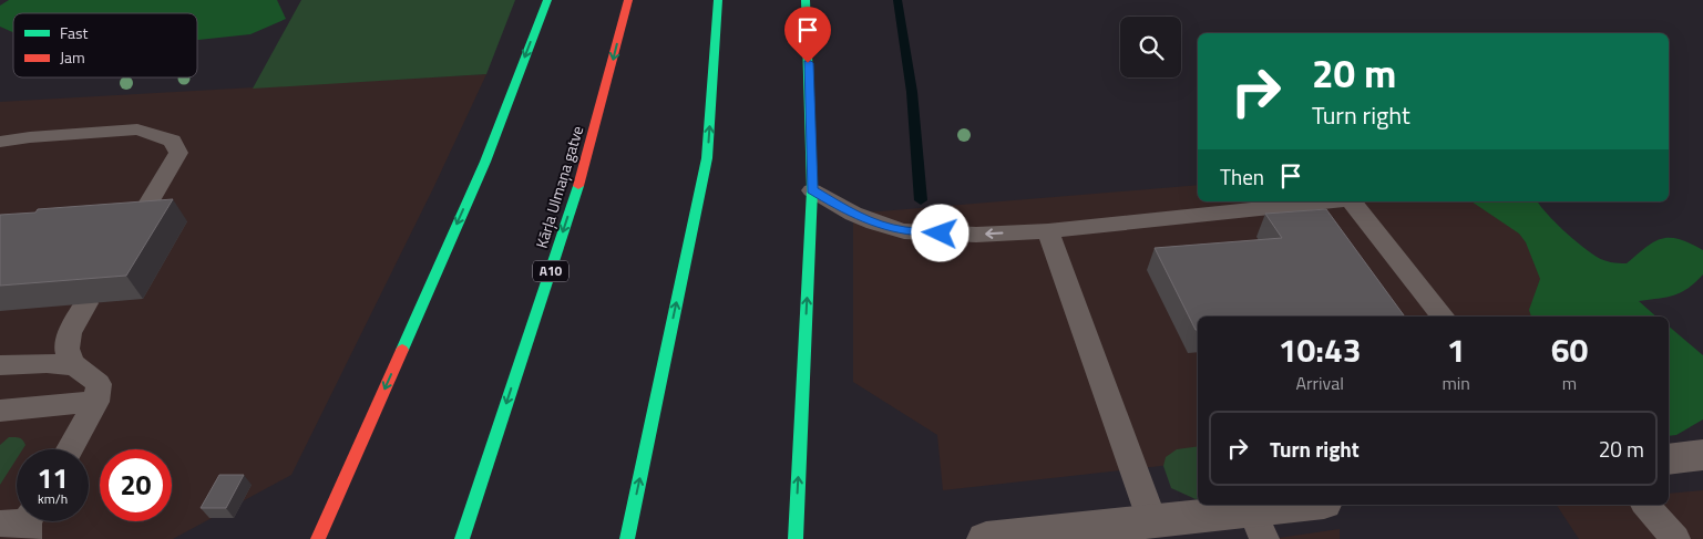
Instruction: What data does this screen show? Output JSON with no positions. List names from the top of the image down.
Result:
{
  "streets": {
    "highway": ["Kārļa Ulmaņa gatve", "A10"]
  },
  "legend": ["Fast", "Jam"],
  "page": {
    "turn": ["20 m", "Turn right"],
    "then": "Then",
    "eta": [
      "10:43",
      "Arrival",
      "1",
      "min",
      "60",
      "m"
    ],
    "list": [
      {
        "name": "Turn right",
        "value": "20 m"
      }
    ],
    "speed": "11 km/h",
    "limit": "20"
  }
}
